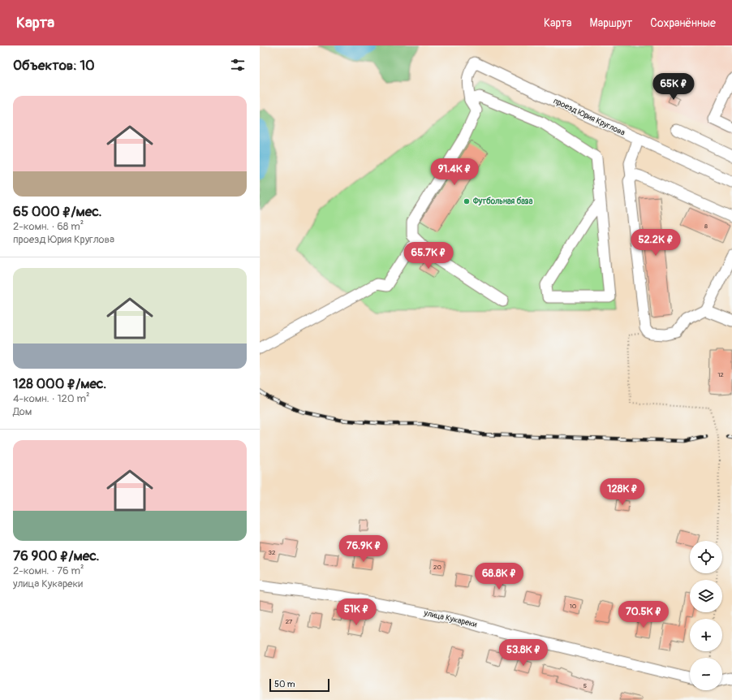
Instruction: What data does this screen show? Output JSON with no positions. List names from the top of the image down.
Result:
{
  "streets": {
    "street": ["проезд Юрия Круглова", "улица Кукареки"]
  },
  "places": ["Футбольная база"],
  "house_numbers": [
    "8",
    "12",
    "32",
    "20",
    "10",
    "27",
    "5"
  ],
  "scale_bar": "50 m",
  "page": {
    "header": "Карта",
    "nav": ["Карта", "Маршрут", "Сохранённые"],
    "heading": "Объектов: 10",
    "price": [
      "65K ₽",
      "91.4K ₽",
      "52.2K ₽",
      "65.7K ₽",
      "128K ₽",
      "76.9K ₽",
      "68.8K ₽",
      "51K ₽",
      "70.5K ₽",
      "53.8K ₽"
    ],
    "list": [
      {
        "name": "65 000 ₽/мес.",
        "note": "2-комн. · 68 m² · проезд Юрия Круглова"
      },
      {
        "name": "128 000 ₽/мес.",
        "note": "4-комн. · 120 m² · Дом"
      },
      {
        "name": "76 900 ₽/мес.",
        "note": "2-комн. · 76 m² · улица Кукареки"
      }
    ],
    "map_buttons": ["+", "−"],
    "scale": "50 m"
  }
}
